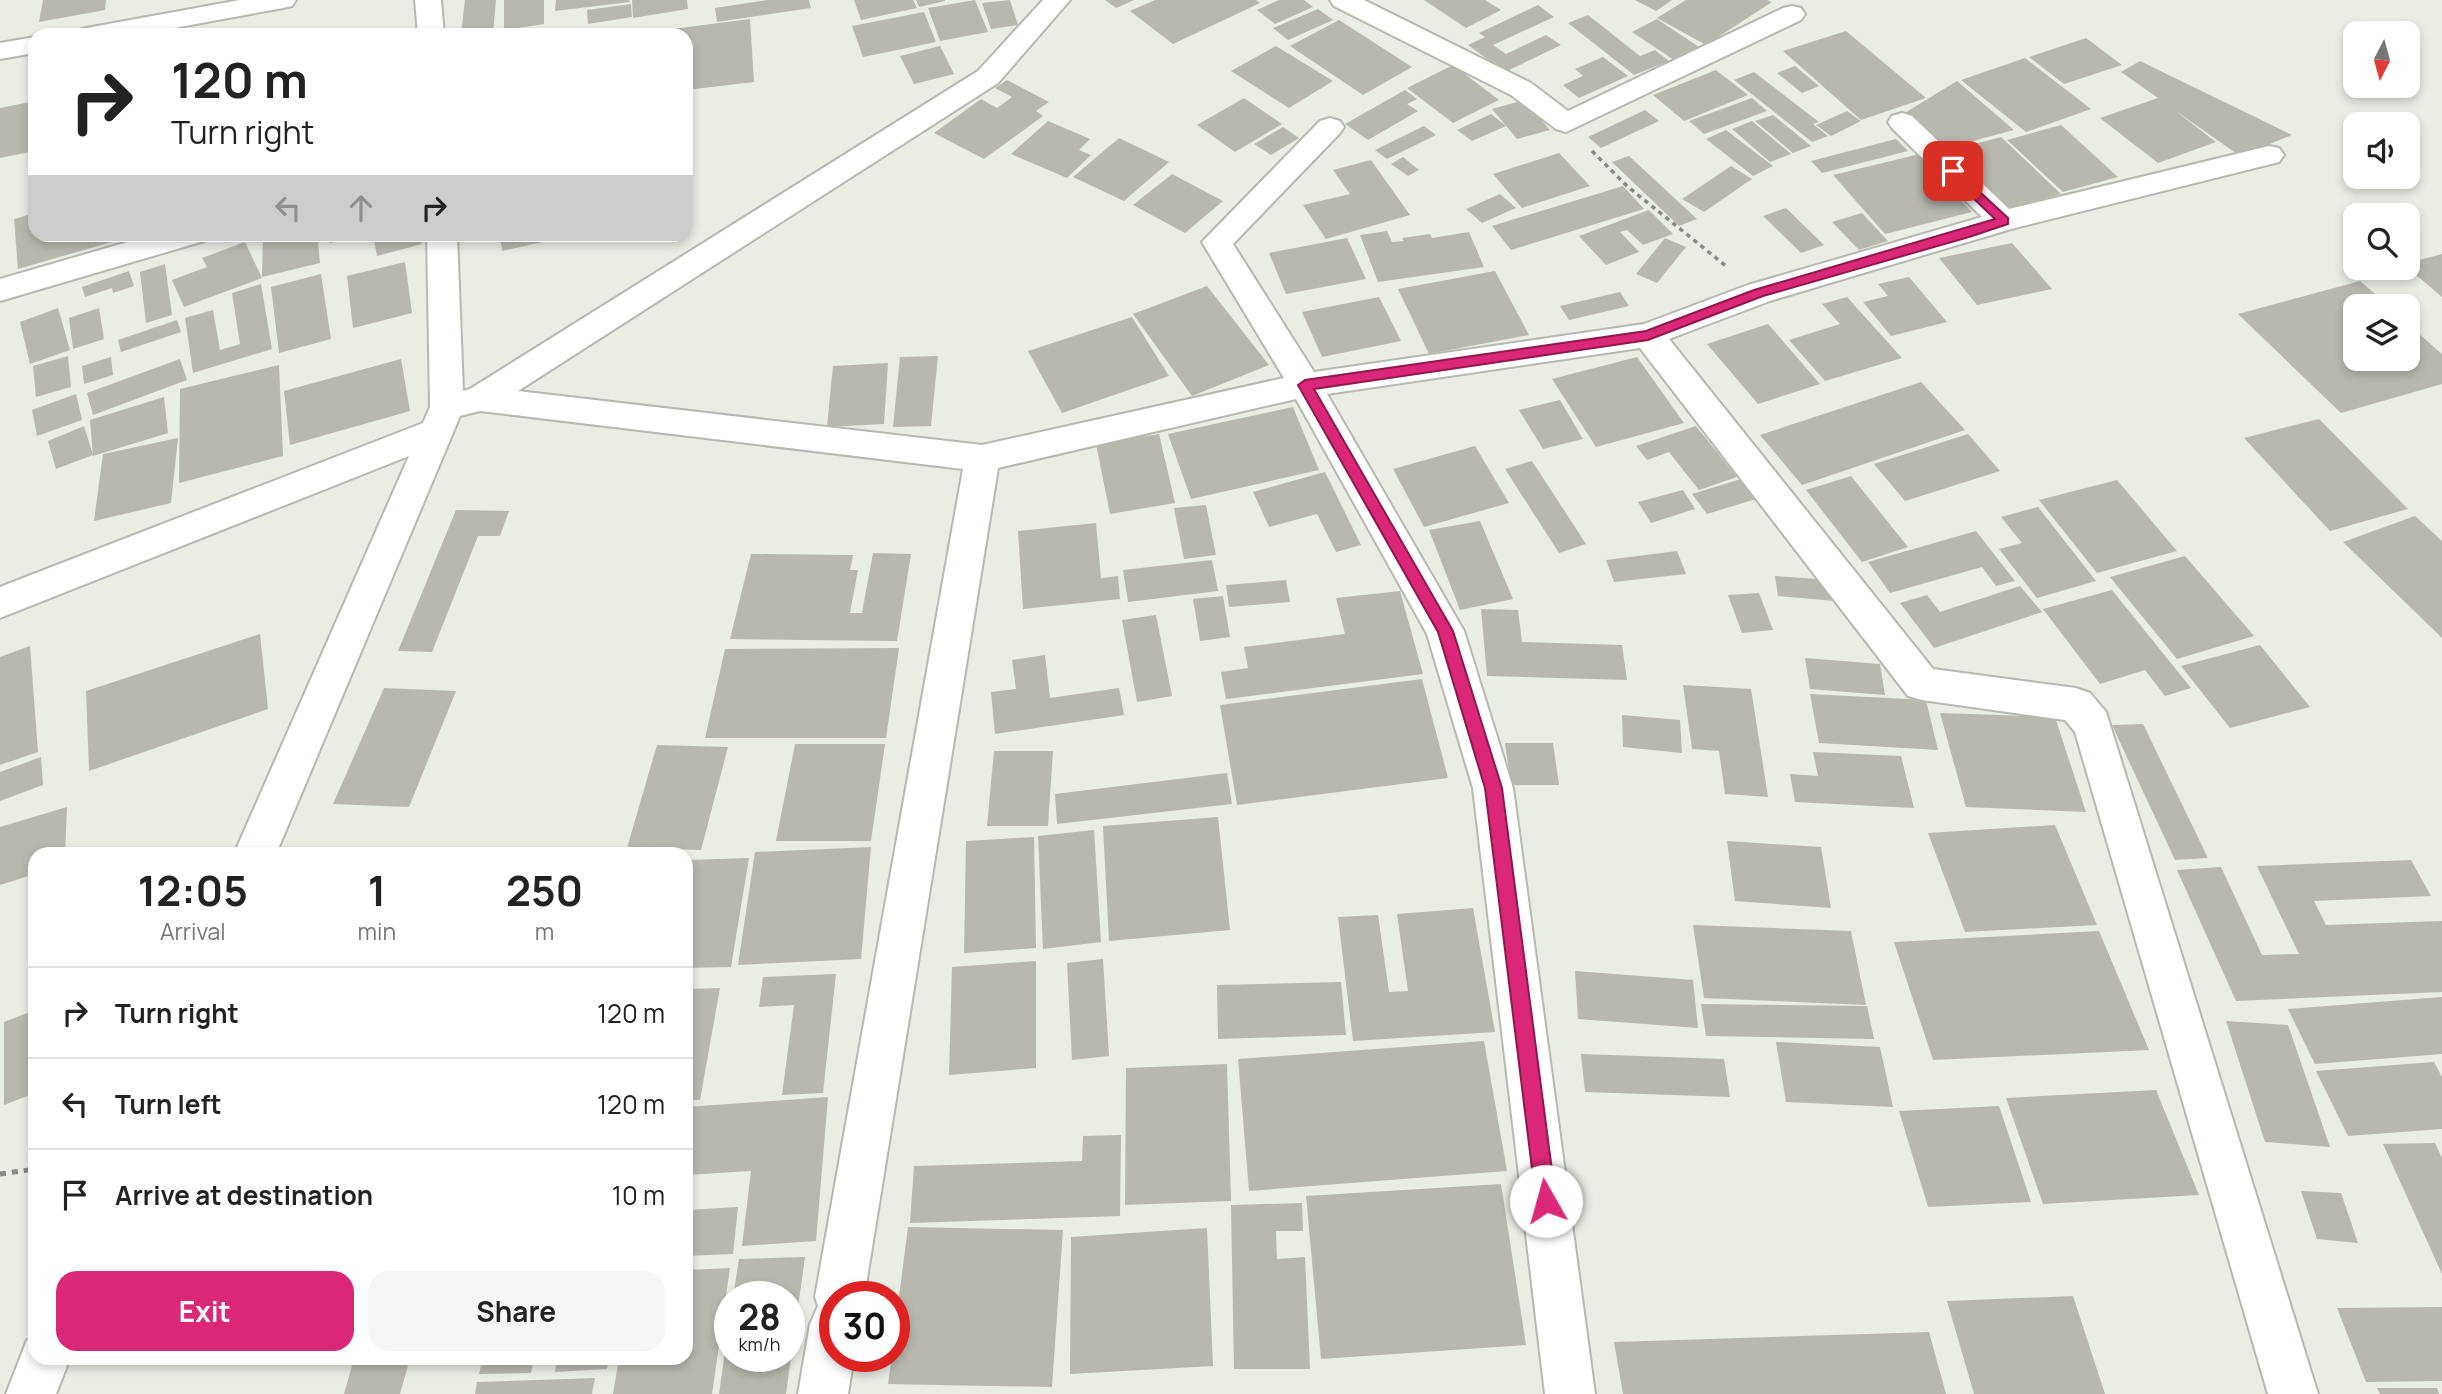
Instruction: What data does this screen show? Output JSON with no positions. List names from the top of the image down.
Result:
{
  "north": "bottom",
  "page": {
    "turn": ["120 m", "Turn right"],
    "eta": [
      "12:05",
      "Arrival",
      "1",
      "min",
      "250",
      "m"
    ],
    "list": [
      {
        "name": "Turn right",
        "value": "120 m"
      },
      {
        "name": "Turn left",
        "value": "120 m"
      },
      {
        "name": "Arrive at destination",
        "value": "10 m"
      }
    ],
    "buttons": ["Exit", "Share"],
    "speed": "28 km/h",
    "limit": "30"
  }
}
